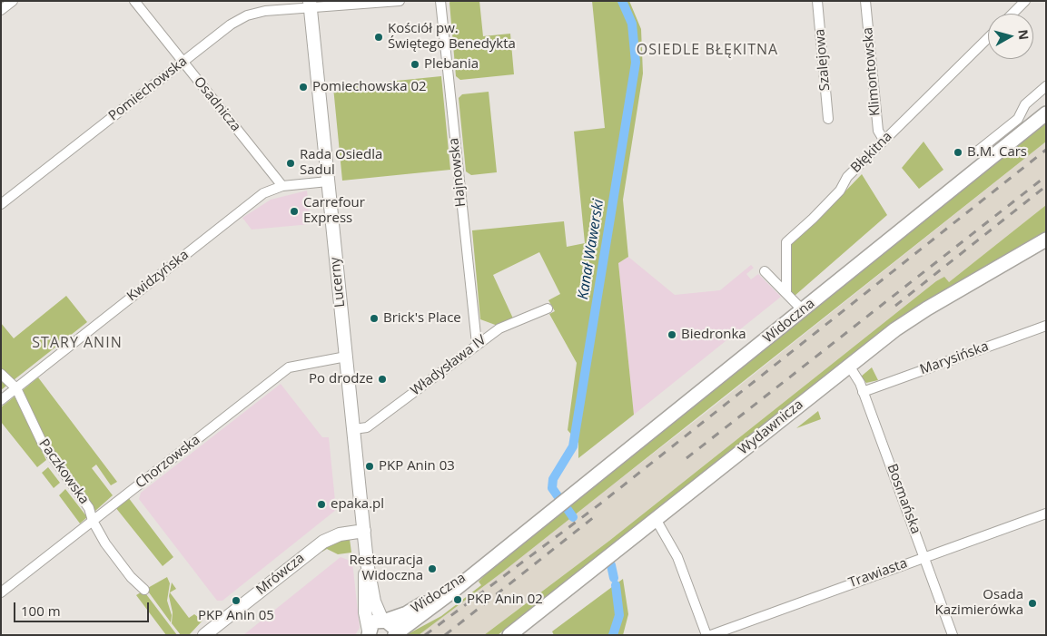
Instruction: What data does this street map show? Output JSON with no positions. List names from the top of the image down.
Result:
{
  "streets": {
    "main road": ["Widoczna", "Wydawnicza"],
    "street": [
      "Szalejowa",
      "Klimontowska",
      "Pomiechowska",
      "Osadnicza",
      "Błękitna",
      "Hajnowska",
      "Kwidzyńska",
      "Lucerny",
      "Marysińska",
      "Władysława IV",
      "Chorzowska",
      "Paczkowska",
      "Bosmańska",
      "Trawiasta",
      "Mrówcza"
    ]
  },
  "crossings": [
    ["Klimontowska", "Błękitna"],
    ["Pomiechowska", "Osadnicza"],
    ["Pomiechowska", "Lucerny"],
    ["Osadnicza", "Kwidzyńska"],
    ["Hajnowska", "Władysława IV"],
    ["Kwidzyńska", "Lucerny"],
    ["Kwidzyńska", "Paczkowska"],
    ["Lucerny", "Widoczna"],
    ["Lucerny", "Władysława IV"],
    ["Lucerny", "Chorzowska"],
    ["Lucerny", "Mrówcza"],
    ["Marysińska", "Bosmańska"],
    ["Wydawnicza", "Bosmańska"],
    ["Chorzowska", "Paczkowska"],
    ["Bosmańska", "Trawiasta"]
  ],
  "districts": ["OSIEDLE BŁĘKITNA", "STARY ANIN"],
  "water": ["Kanał Wawerski"],
  "places": [
    "Kościół pw. Świętego Benedykta",
    "Plebania",
    "Pomiechowska 02",
    "B.M. Cars",
    "Rada Osiedla Sadul",
    "Carrefour Express",
    "Brick's Place",
    "Biedronka",
    "Po drodze",
    "PKP Anin 03",
    "epaka.pl",
    "Restauracja Widoczna",
    "PKP Anin 02",
    "PKP Anin 05",
    "Osada Kazimierówka"
  ],
  "scale_bar": "100 m",
  "north": "right"
}
